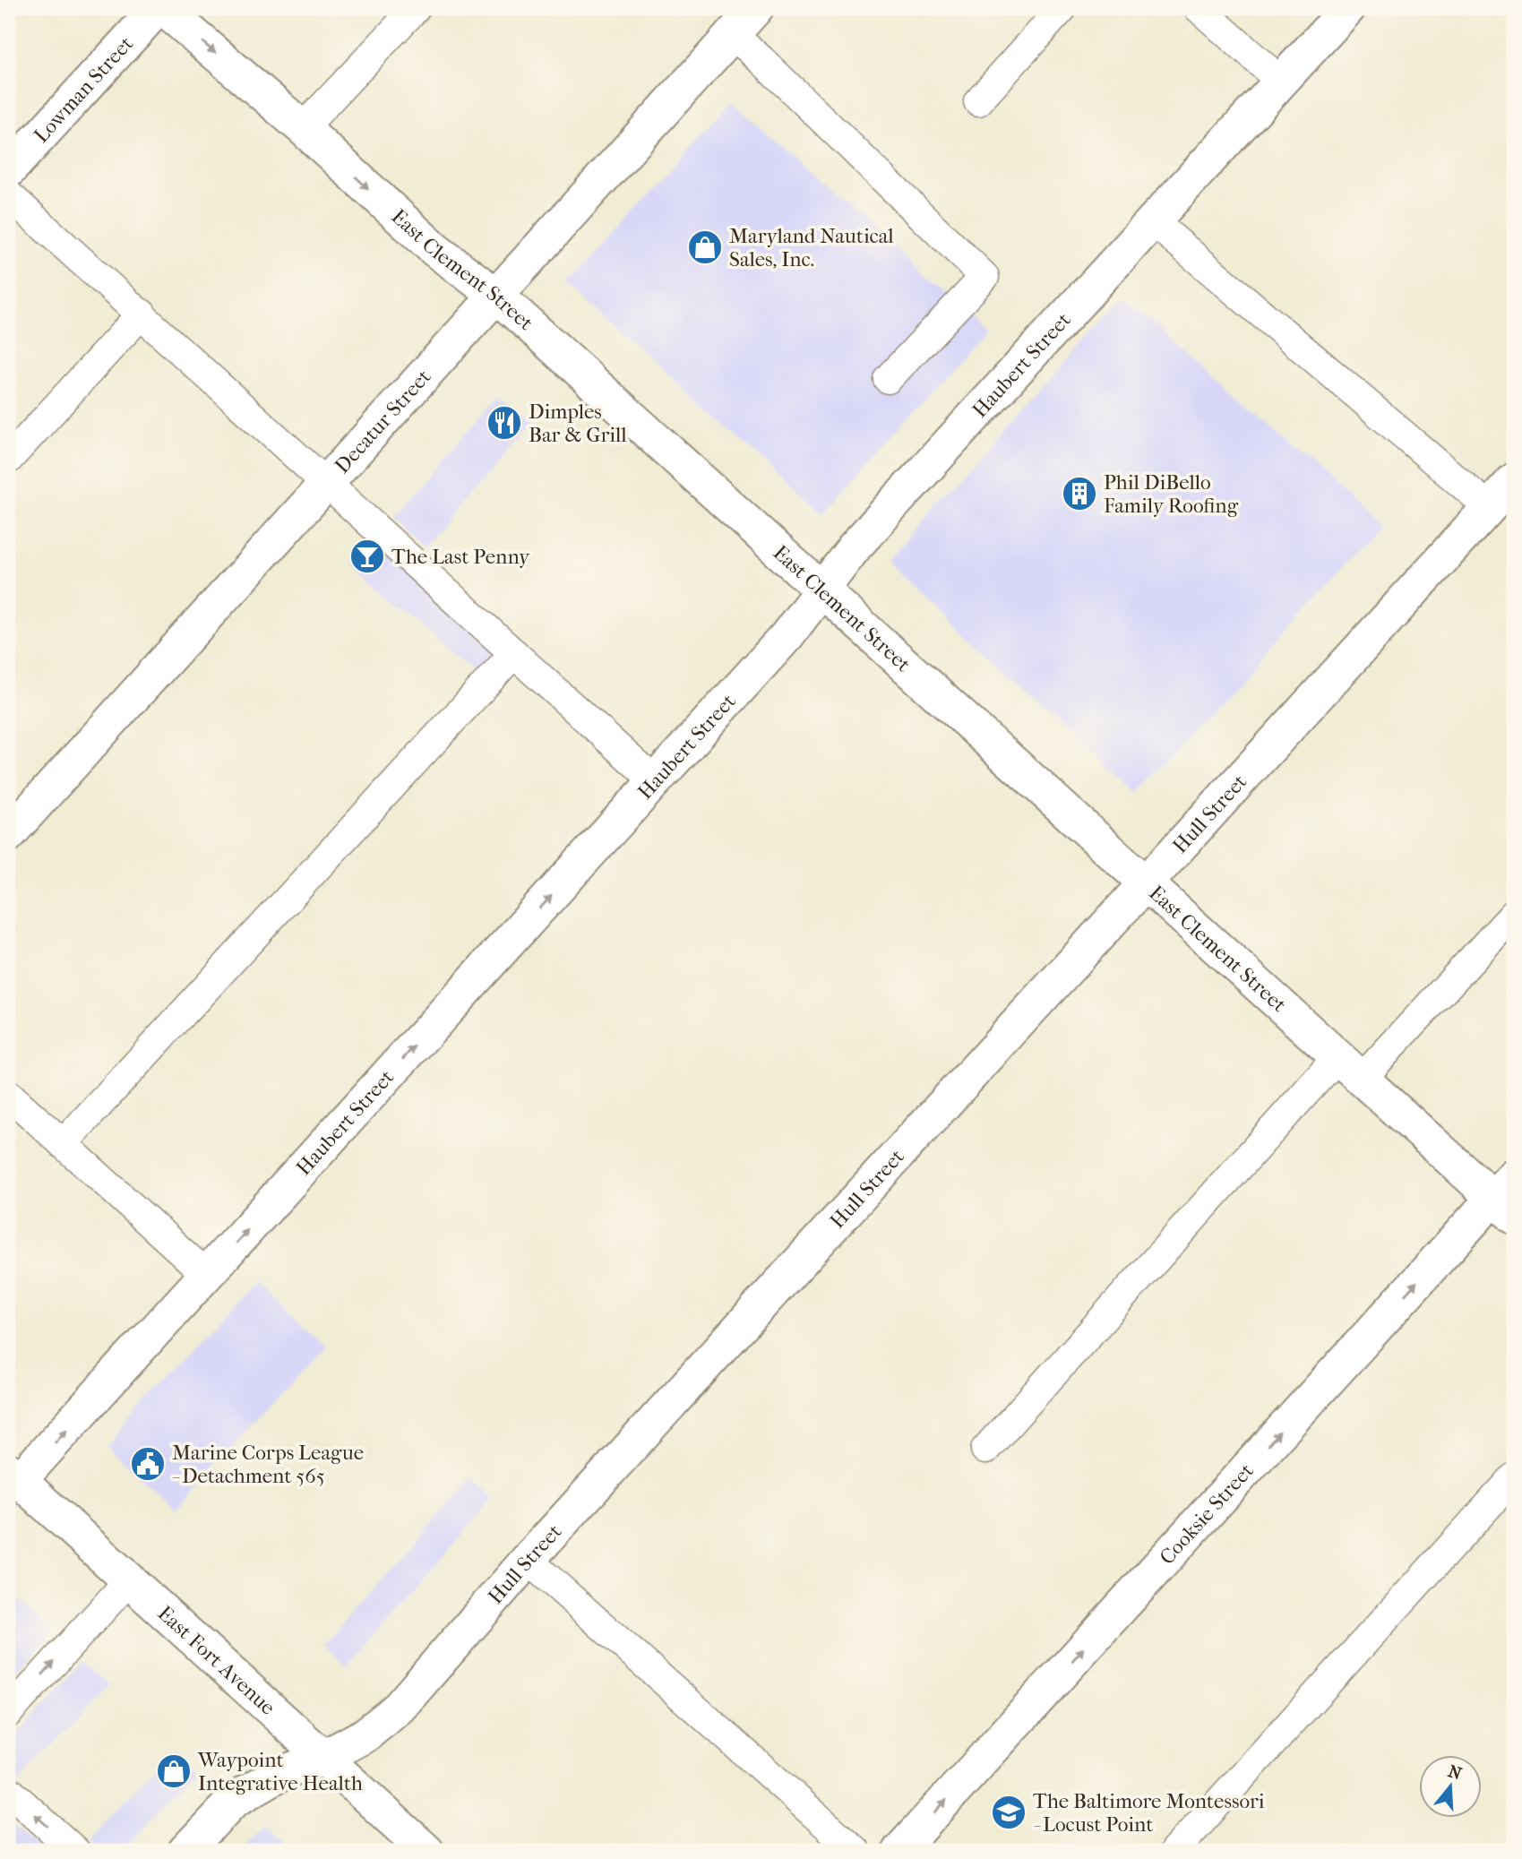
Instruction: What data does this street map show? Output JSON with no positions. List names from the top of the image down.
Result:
{
  "streets": {
    "street": [
      "Lowman Street",
      "East Clement Street",
      "Haubert Street",
      "Decatur Street",
      "Hull Street",
      "Cooksie Street",
      "East Fort Avenue"
    ]
  },
  "crossings": [
    ["East Clement Street", "Haubert Street"],
    ["East Clement Street", "Decatur Street"],
    ["East Clement Street", "Hull Street"],
    ["East Clement Street", "Cooksie Street"],
    ["Haubert Street", "East Fort Avenue"],
    ["Hull Street", "East Fort Avenue"]
  ],
  "one_way": ["Haubert Street", "Cooksie Street"],
  "places": {
    "shop": ["Maryland Nautical Sales, Inc.", "Waypoint Integrative Health"],
    "restaurant": ["Dimples Bar & Grill"],
    "building": ["Phil DiBello Family Roofing"],
    "bar": ["The Last Penny"],
    "public building": ["Marine Corps League - Detachment 565"],
    "school or university": ["The Baltimore Montessori - Locust Point"]
  },
  "north": "top"
}
